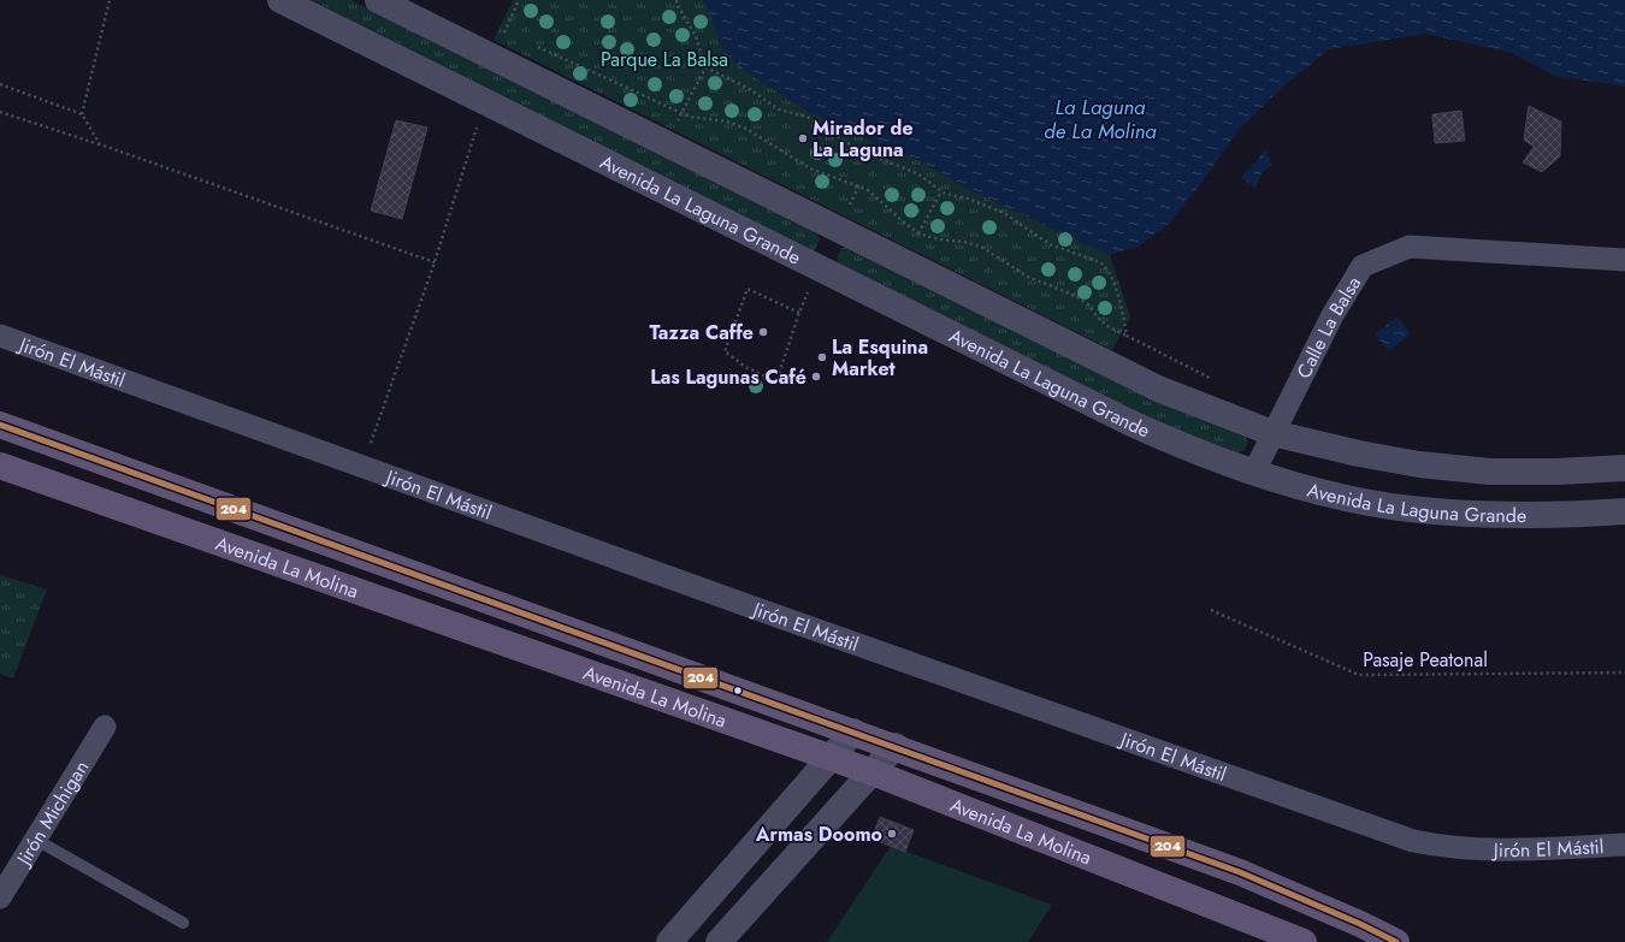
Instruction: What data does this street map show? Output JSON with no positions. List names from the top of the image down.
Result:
{
  "streets": {
    "main road": ["Avenida La Molina"],
    "street": [
      "Avenida La Laguna Grande",
      "Calle La Balsa",
      "Jirón El Mástil",
      "Jirón Michigan"
    ],
    "path": ["Pasaje Peatonal"]
  },
  "crossings": [
    ["Avenida La Laguna Grande", "Calle La Balsa"]
  ],
  "water": ["La Laguna de La Molina"],
  "parks": ["Parque La Balsa"],
  "places": [
    "Mirador de La Laguna",
    "Tazza Caffe",
    "La Esquina Market",
    "Las Lagunas Café",
    "Armas Doomo"
  ],
  "lines": ["transit line 204"]
}
